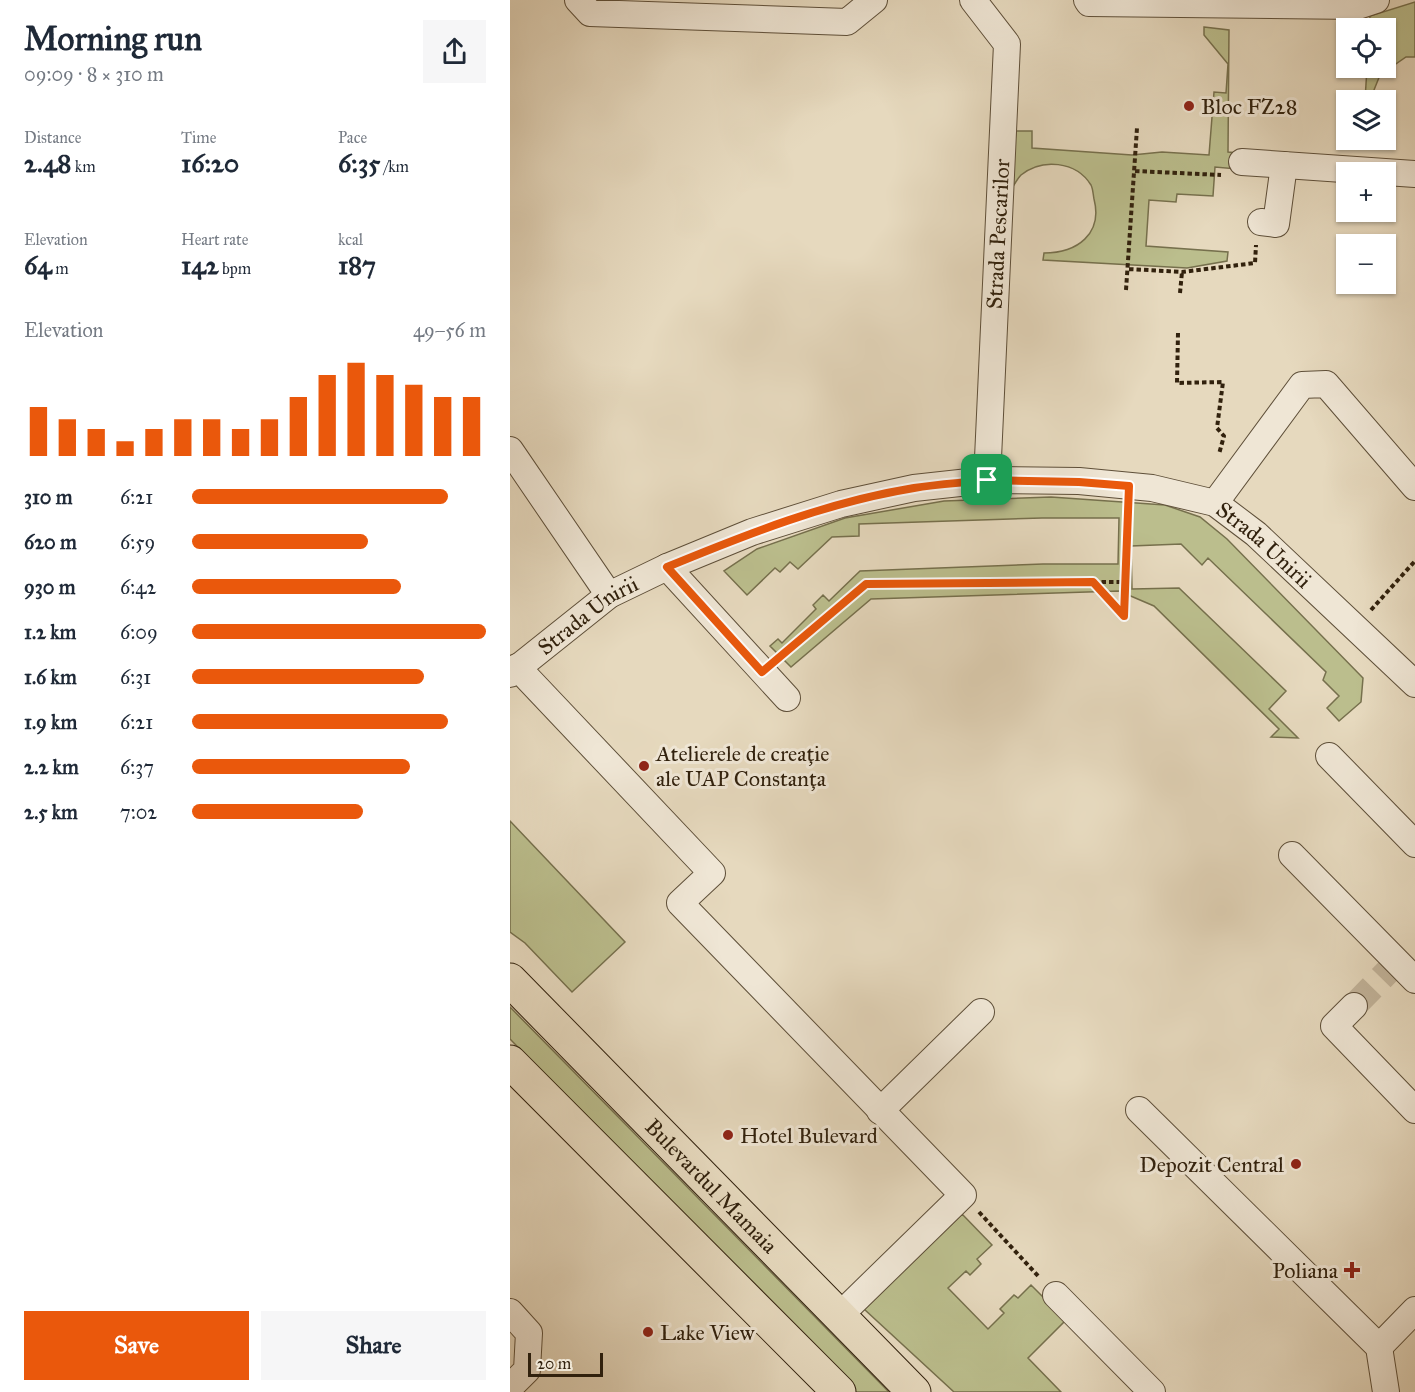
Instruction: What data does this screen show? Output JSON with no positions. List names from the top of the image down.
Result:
{
  "streets": {
    "main road": ["Bulevardul Mamaia"],
    "street": ["Strada Pescarilor", "Strada Unirii"]
  },
  "crossings": [
    ["Strada Pescarilor", "Strada Unirii"]
  ],
  "places": {
    "other": [
      "Bloc FZ28",
      "Atelierele de creație ale UAP Constanța",
      "Hotel Bulevard",
      "Depozit Central",
      "Lake View"
    ],
    "health": ["Poliana"]
  },
  "scale_bar": "20 m",
  "page": {
    "heading": ["Morning run", "09:09 · 8 × 310 m"],
    "map_buttons": ["+", "−"],
    "stats": [
      ["Distance", "2.48 km"],
      ["Time", "16:20"],
      ["Pace", "6:35 /km"],
      ["Elevation", "64 m"],
      ["Heart rate", "142 bpm"],
      ["kcal", "187"]
    ],
    "chart": ["Elevation", "49–56 m"],
    "list": [
      {
        "name": "310 m",
        "note": "6:21"
      },
      {
        "name": "620 m",
        "note": "6:59"
      },
      {
        "name": "930 m",
        "note": "6:42"
      },
      {
        "name": "1.2 km",
        "note": "6:09"
      },
      {
        "name": "1.6 km",
        "note": "6:31"
      },
      {
        "name": "1.9 km",
        "note": "6:21"
      },
      {
        "name": "2.2 km",
        "note": "6:37"
      },
      {
        "name": "2.5 km",
        "note": "7:02"
      }
    ],
    "buttons": ["Save", "Share"],
    "scale": "20 m"
  }
}
